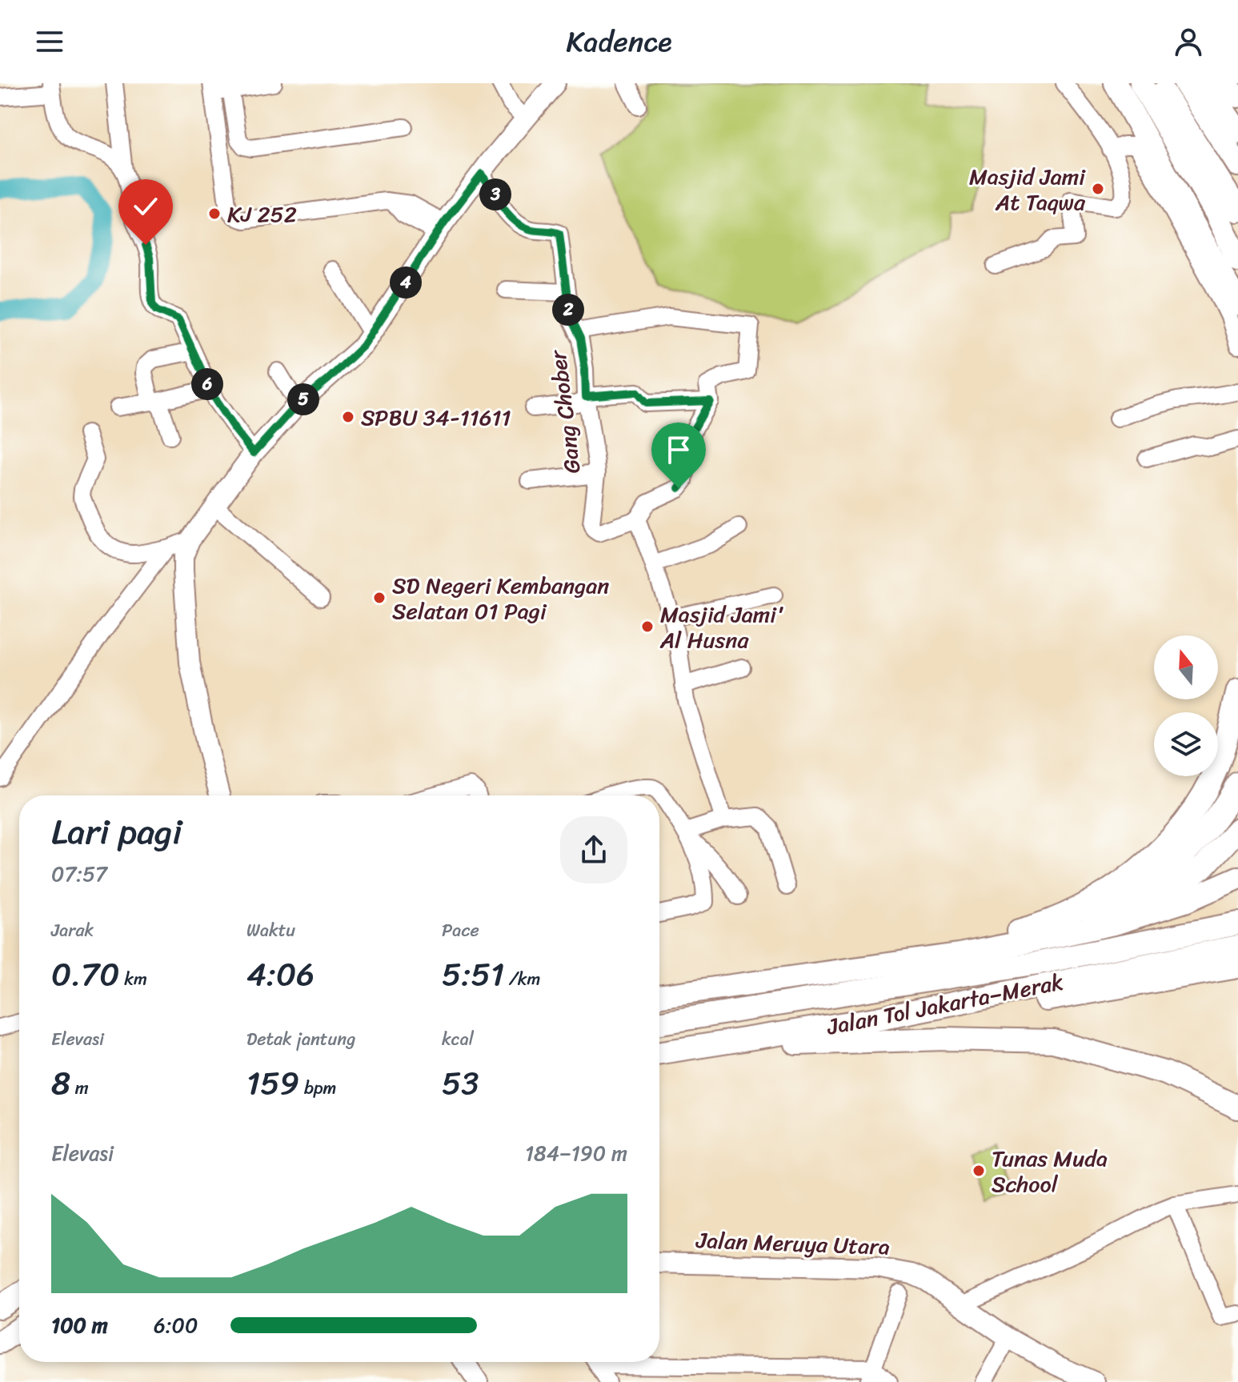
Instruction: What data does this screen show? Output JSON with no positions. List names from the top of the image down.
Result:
{
  "streets": {
    "highway": ["Jalan Tol Jakarta–Merak"],
    "main road": ["Jalan Meruya Utara"],
    "street": ["Gang Chober"]
  },
  "places": [
    "Masjid Jami At Taqwa",
    "KJ 252",
    "SPBU 34-11611",
    "SD Negeri Kembangan Selatan 01 Pagi",
    "Masjid Jami' Al Husna",
    "Tunas Muda School"
  ],
  "north": "top",
  "page": {
    "header": "Kadence",
    "pins": [
      "3",
      "4",
      "2",
      "6",
      "5"
    ],
    "heading": ["Lari pagi", "07:57"],
    "stats": [
      ["Jarak", "0.70 km"],
      ["Waktu", "4:06"],
      ["Pace", "5:51 /km"],
      ["Elevasi", "8 m"],
      ["Detak jantung", "159 bpm"],
      ["kcal", "53"]
    ],
    "chart": ["Elevasi", "184–190 m"],
    "list": [
      {
        "name": "100 m",
        "note": "6:00"
      }
    ]
  }
}
